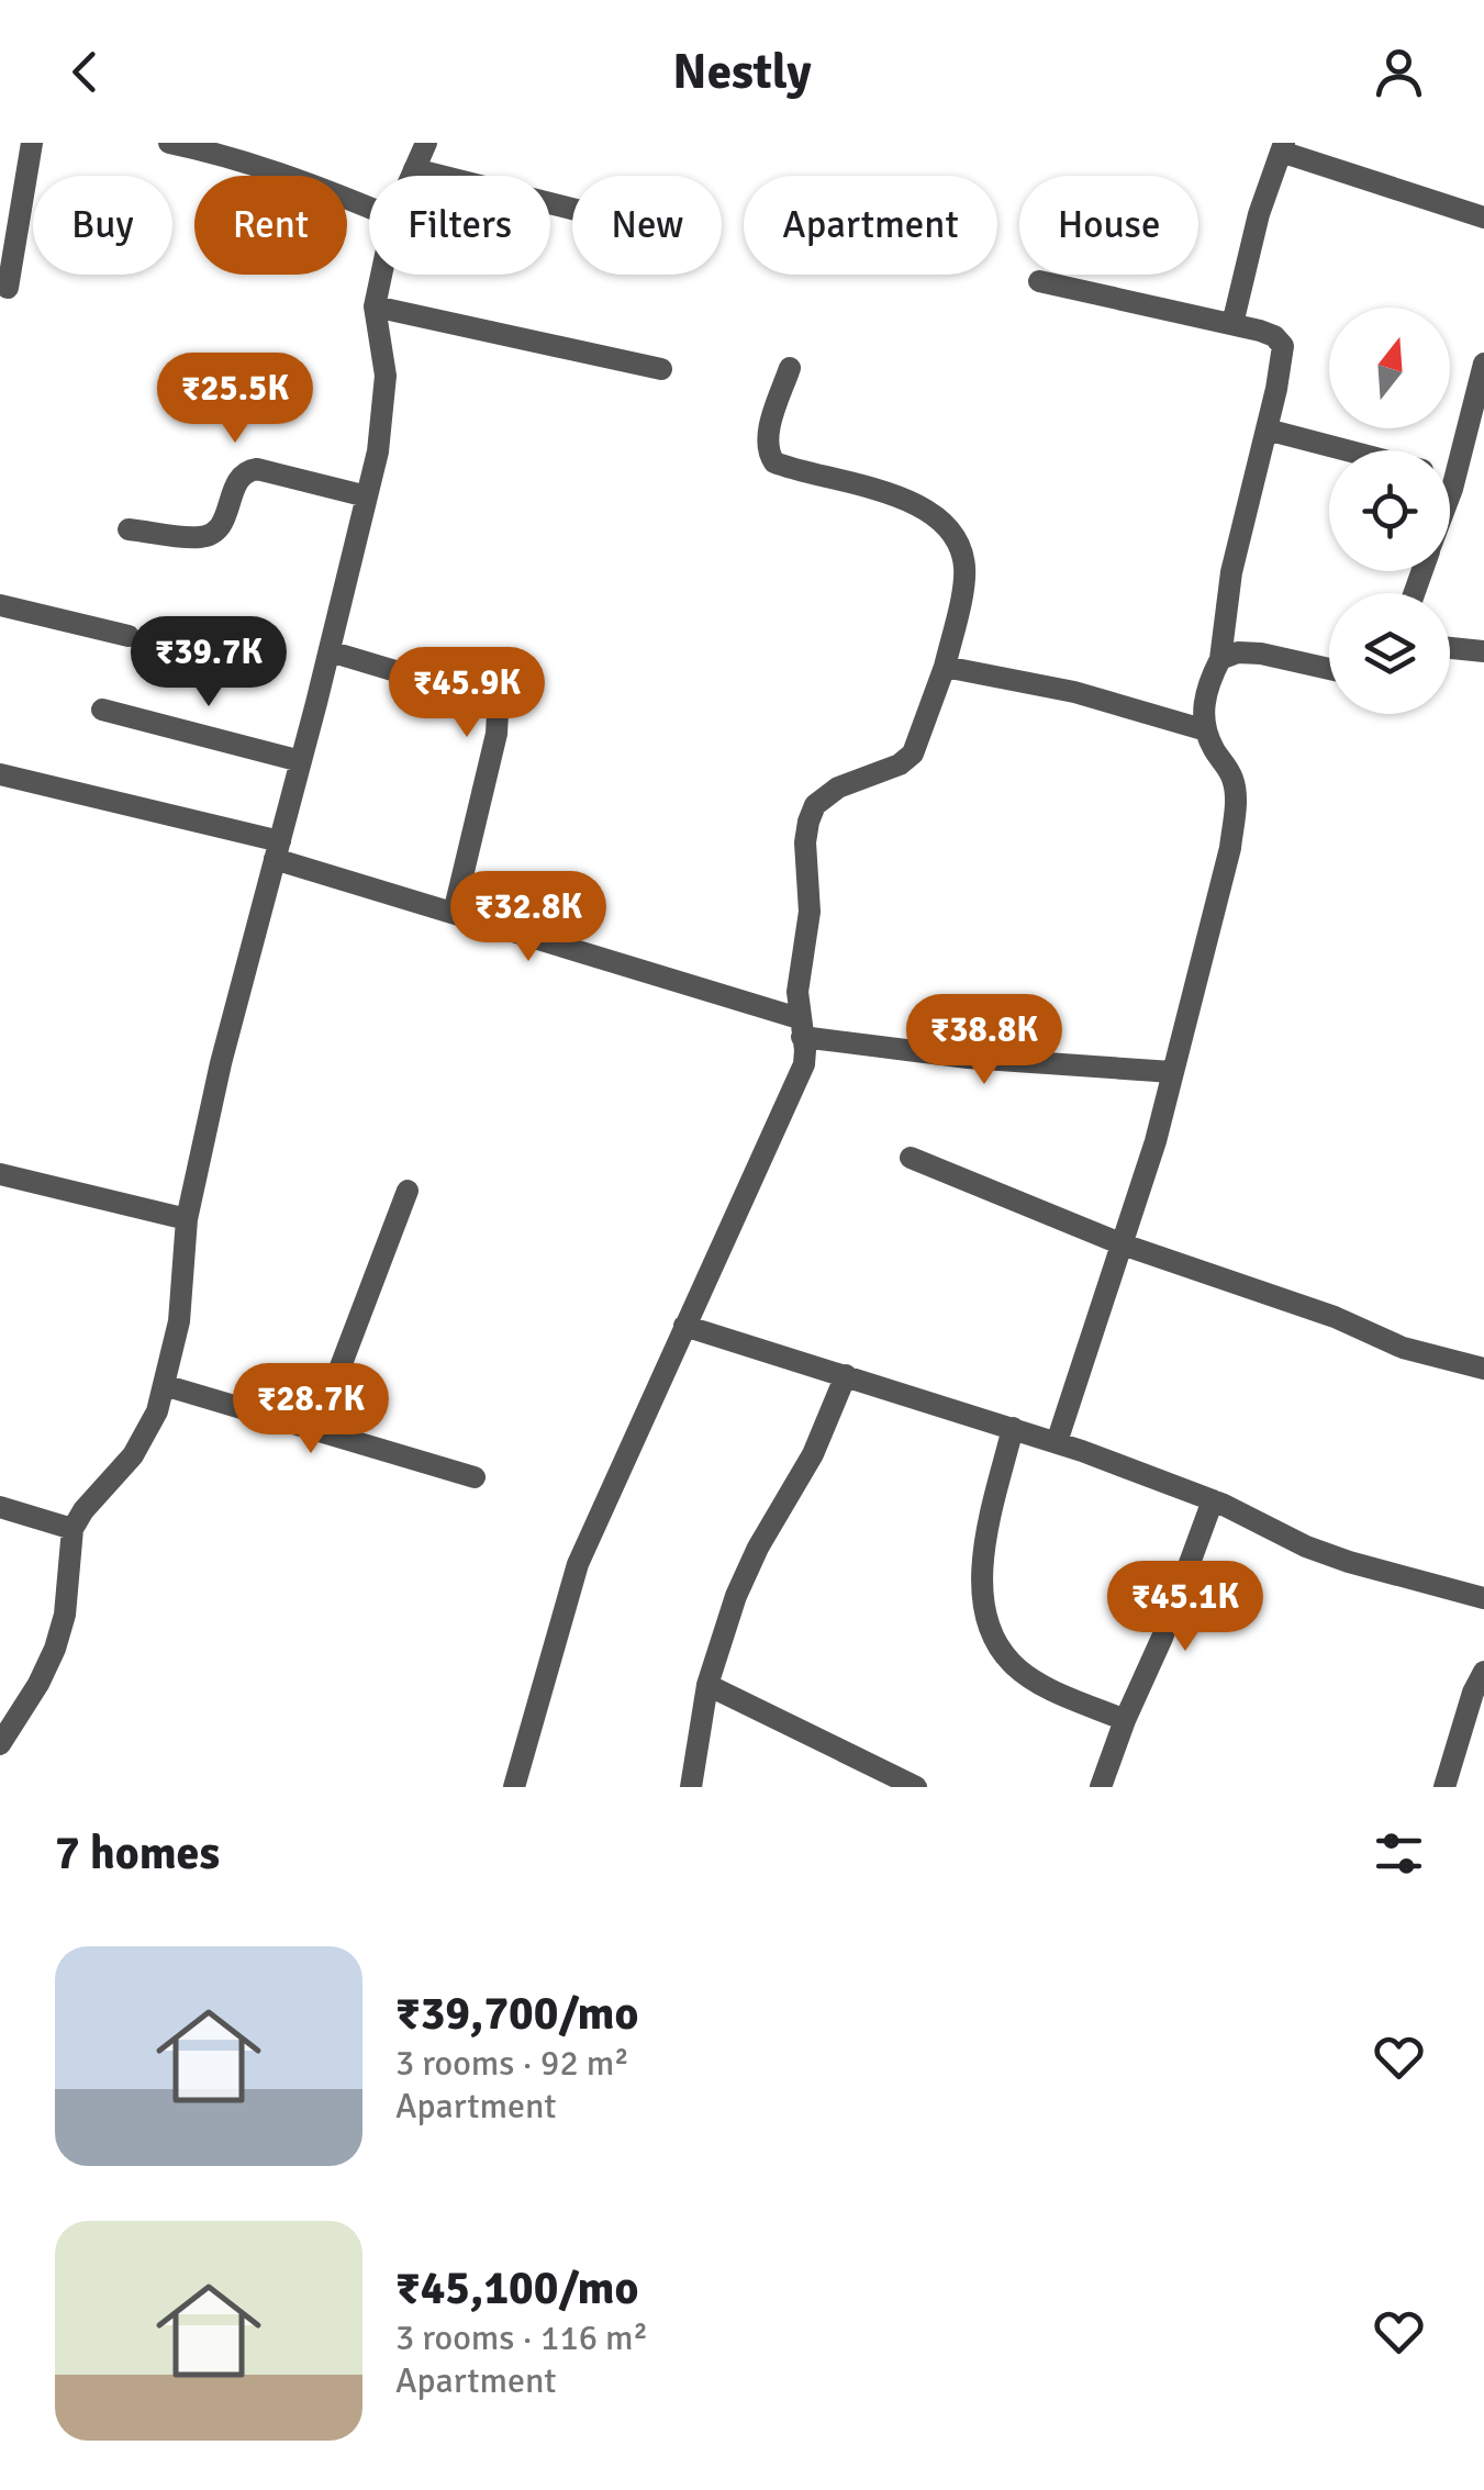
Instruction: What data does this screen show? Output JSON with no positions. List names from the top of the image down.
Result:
{
  "north": "top",
  "page": {
    "header": "Nestly",
    "chip": [
      "Buy",
      "Rent",
      "Filters",
      "New",
      "Apartment",
      "House"
    ],
    "price": [
      "₹25.5K",
      "₹39.7K",
      "₹45.9K",
      "₹32.8K",
      "₹38.8K",
      "₹28.7K",
      "₹45.1K"
    ],
    "heading": "7 homes",
    "list": [
      {
        "name": "₹39,700/mo",
        "note": "3 rooms · 92 m² · Apartment"
      },
      {
        "name": "₹45,100/mo",
        "note": "3 rooms · 116 m² · Apartment"
      }
    ]
  }
}
